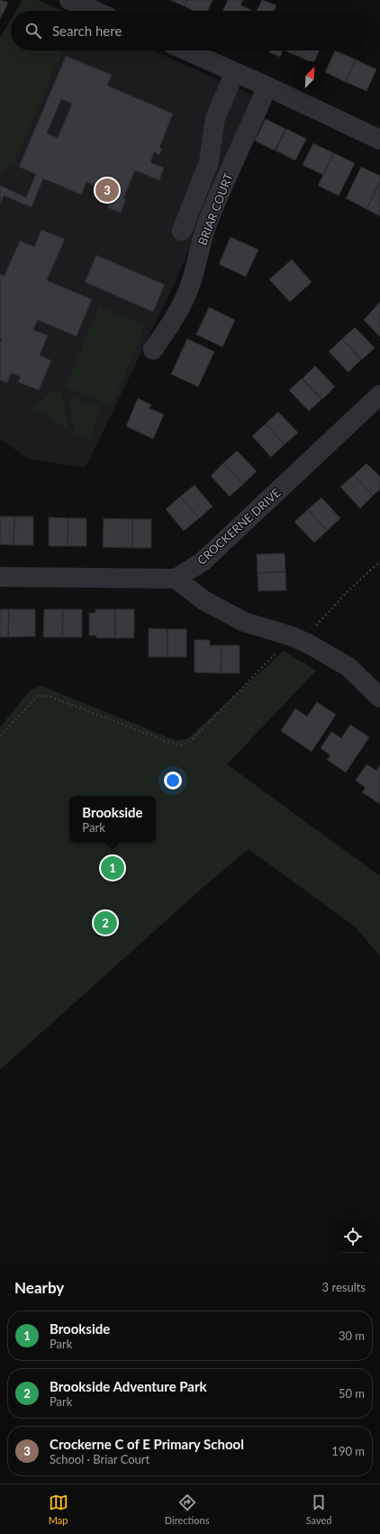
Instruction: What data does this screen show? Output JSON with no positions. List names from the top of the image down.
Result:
{
  "streets": {
    "street": ["BRIAR COURT", "CROCKERNE DRIVE"]
  },
  "north": "top right",
  "page": {
    "search": "Search here",
    "pins": ["3", "1", "2"],
    "popup": ["Brookside", "Park"],
    "heading": ["Nearby", "3 results"],
    "list": [
      {
        "mark": "1",
        "name": "Brookside",
        "note": "Park",
        "value": "30 m"
      },
      {
        "mark": "2",
        "name": "Brookside Adventure Park",
        "note": "Park",
        "value": "50 m"
      },
      {
        "mark": "3",
        "name": "Crockerne C of E Primary School",
        "note": "School · Briar Court",
        "value": "190 m"
      }
    ],
    "nav": ["Map", "Directions", "Saved"]
  }
}
